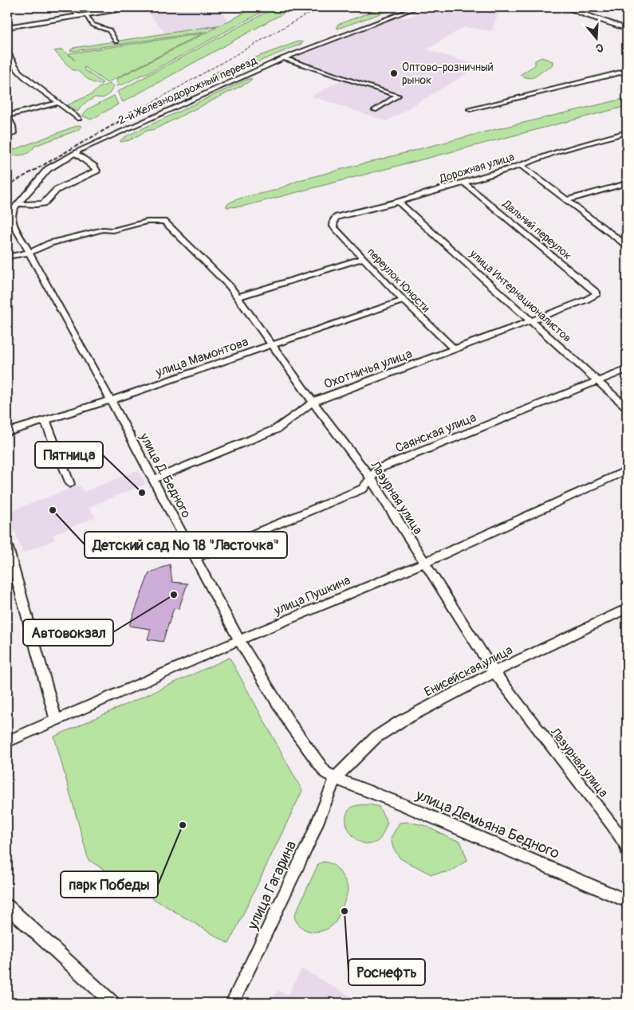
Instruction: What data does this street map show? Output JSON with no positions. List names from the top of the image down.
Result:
{
  "streets": {
    "street": [
      "2-й Железнодорожный переезд",
      "Дорожная улица",
      "Дальний переулок",
      "переулок Юности",
      "улица Интернационалистов",
      "улица Мамонтова",
      "Охотничья улица",
      "Саянская улица",
      "улица Д. Бедного",
      "Лазурная улица",
      "улица Пушкина",
      "Енисейская улица",
      "улица Демьяна Бедного",
      "улица Гагарина"
    ]
  },
  "crossings": [
    ["2-й Железнодорожный переезд", "улица Д. Бедного"],
    ["Дорожная улица", "Дальний переулок"],
    ["Дорожная улица", "переулок Юности"],
    ["Дорожная улица", "улица Интернационалистов"],
    ["Дальний переулок", "Охотничья улица"],
    ["переулок Юности", "улица Мамонтова"],
    ["переулок Юности", "Охотничья улица"],
    ["улица Интернационалистов", "Охотничья улица"],
    ["улица Интернационалистов", "Саянская улица"],
    ["улица Мамонтова", "улица Д. Бедного"],
    ["улица Мамонтова", "Лазурная улица"],
    ["Охотничья улица", "улица Д. Бедного"],
    ["Охотничья улица", "Лазурная улица"],
    ["Саянская улица", "улица Д. Бедного"],
    ["Саянская улица", "Лазурная улица"],
    ["улица Д. Бедного", "Лазурная улица"],
    ["улица Д. Бедного", "улица Пушкина"],
    ["улица Д. Бедного", "Енисейская улица"],
    ["улица Д. Бедного", "улица Демьяна Бедного"],
    ["улица Д. Бедного", "улица Гагарина"],
    ["Лазурная улица", "улица Пушкина"],
    ["Лазурная улица", "Енисейская улица"],
    ["Енисейская улица", "улица Демьяна Бедного"],
    ["Енисейская улица", "улица Гагарина"],
    ["улица Демьяна Бедного", "улица Гагарина"]
  ],
  "places": [
    "Оптово-розничный рынок",
    "Пятница",
    "Детский сад № 18 \"Ласточка\"",
    "Автовокзал",
    "парк Победы",
    "Роснефть"
  ],
  "north": "bottom"
}
